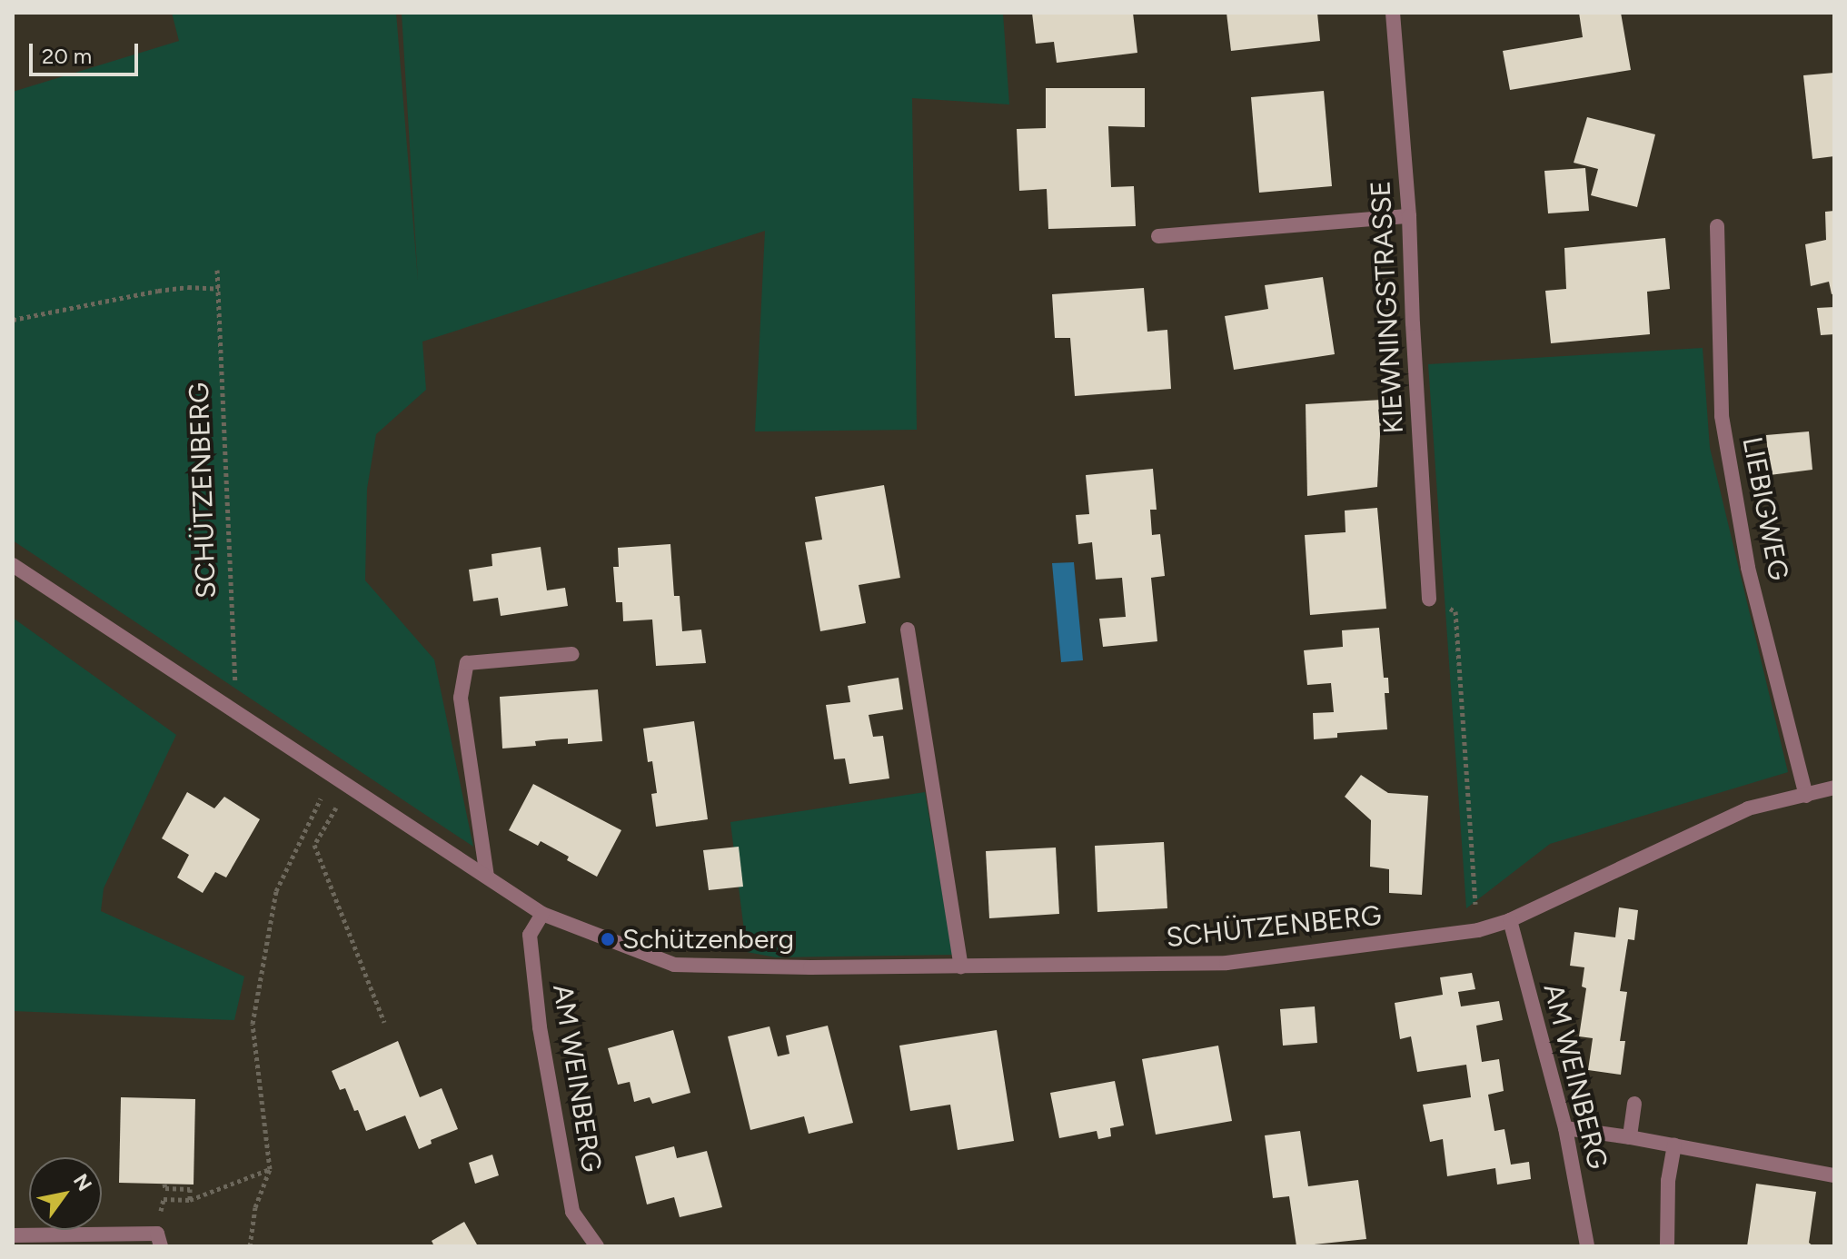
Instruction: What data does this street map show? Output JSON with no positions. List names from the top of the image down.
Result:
{
  "streets": {
    "street": [
      "KIEWNINGSTRASSE",
      "SCHÜTZENBERG",
      "LIEBIGWEG",
      "AM WEINBERG"
    ]
  },
  "crossings": [
    ["SCHÜTZENBERG", "LIEBIGWEG"],
    ["SCHÜTZENBERG", "AM WEINBERG"]
  ],
  "places": ["Schützenberg"],
  "scale_bar": "20 m",
  "north": "top right"
}
